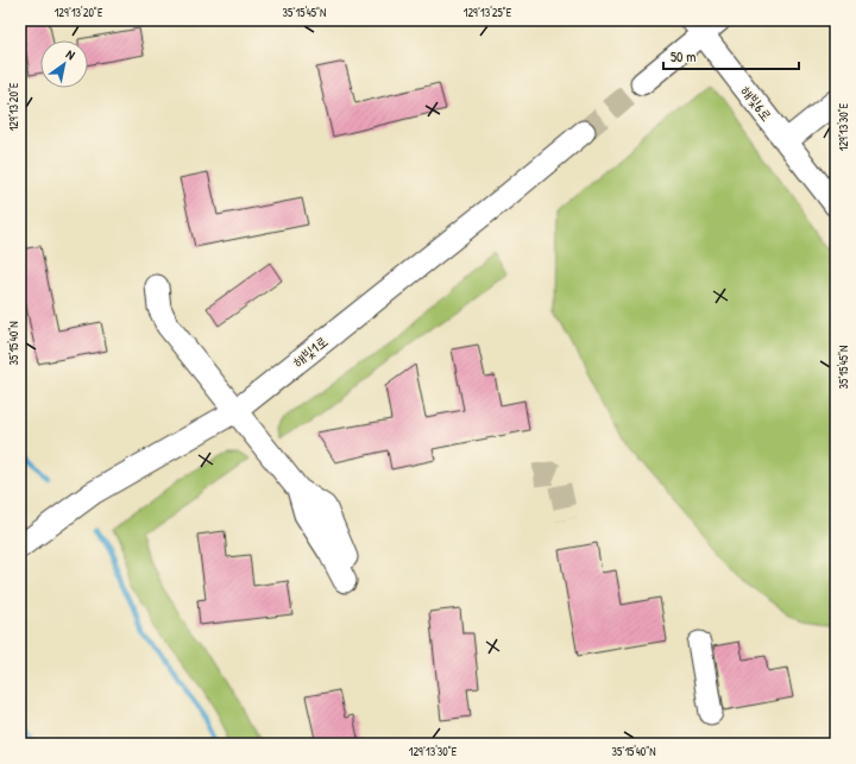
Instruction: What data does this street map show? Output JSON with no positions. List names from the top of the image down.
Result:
{
  "streets": {
    "street": ["해빛6로", "해빛1로"]
  },
  "scale_bar": "50 m",
  "north": "top right",
  "coordinates": [
    "129°13'20\"E",
    "35°15'45\"N",
    "129°13'25\"E",
    "129°13'30\"E",
    "35°15'40\"N"
  ]
}
